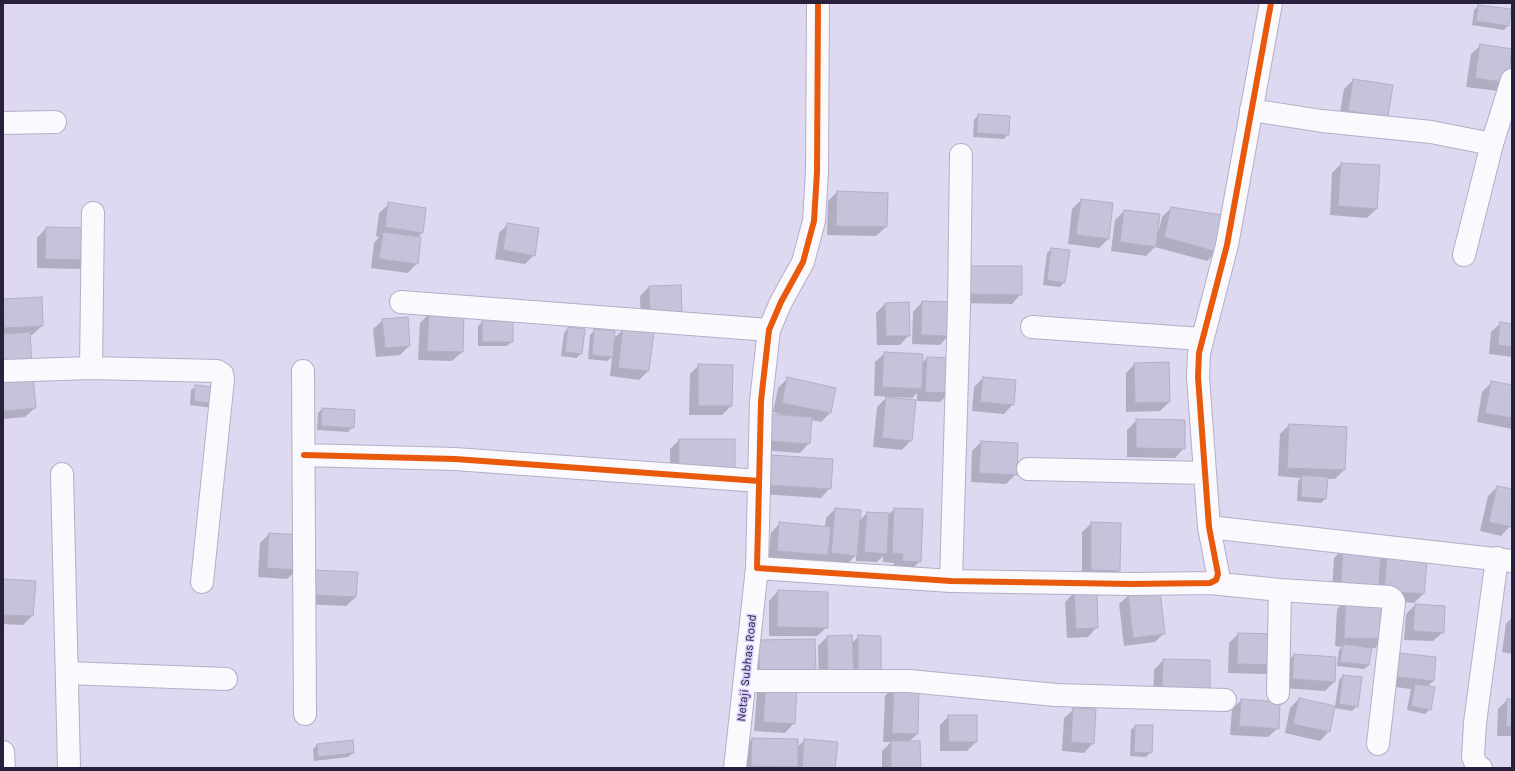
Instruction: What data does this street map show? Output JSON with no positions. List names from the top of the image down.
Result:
{
  "streets": {
    "street": ["Netaji Subhas Road"]
  }
}
